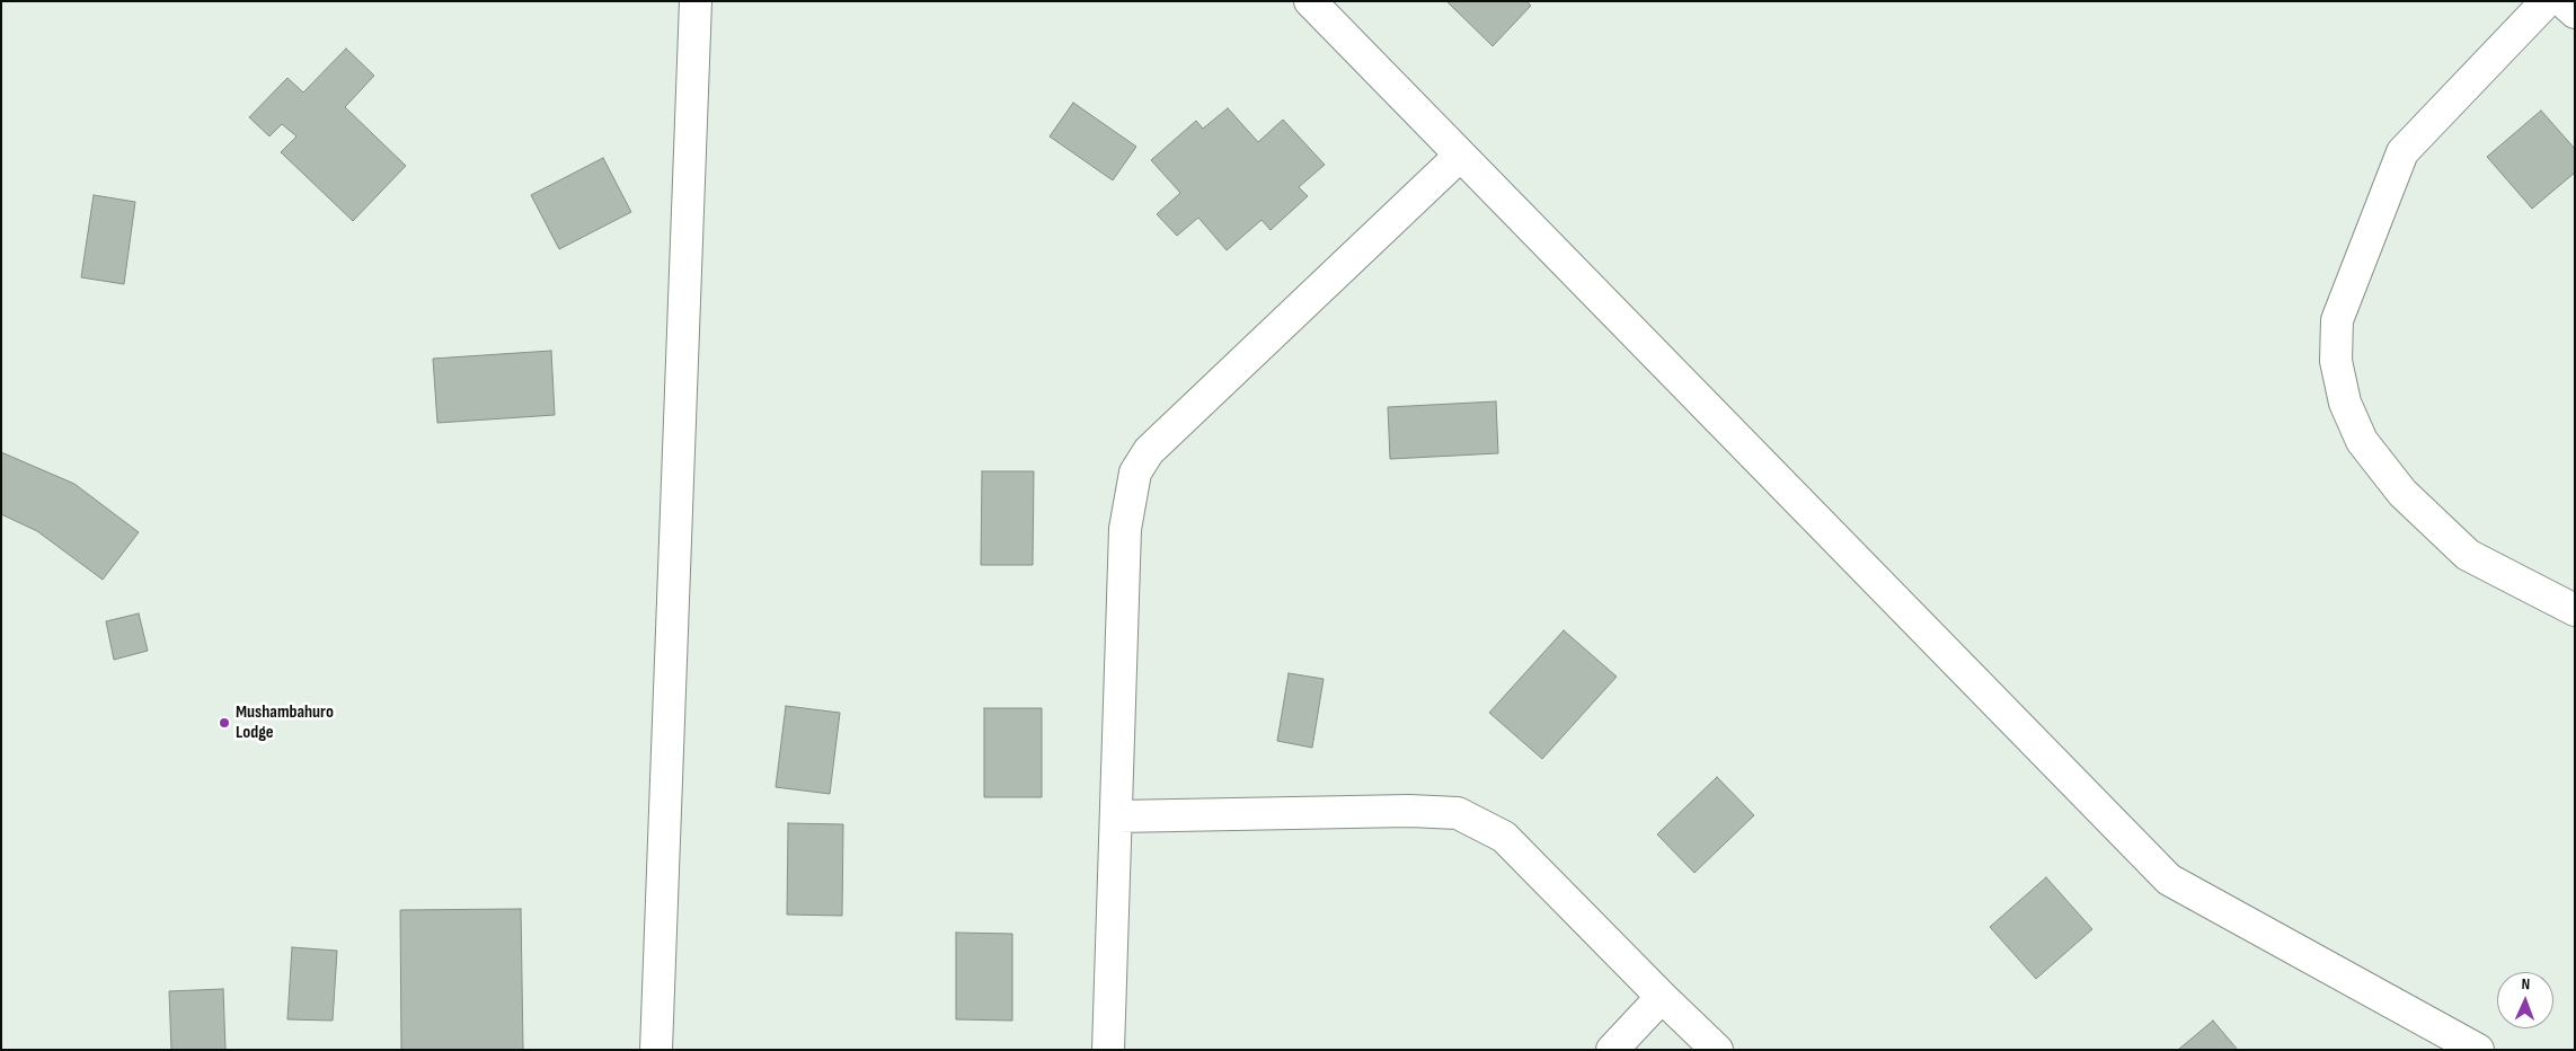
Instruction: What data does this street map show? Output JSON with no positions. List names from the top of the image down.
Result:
{
  "places": ["Mushambahuro Lodge"],
  "north": "top"
}
